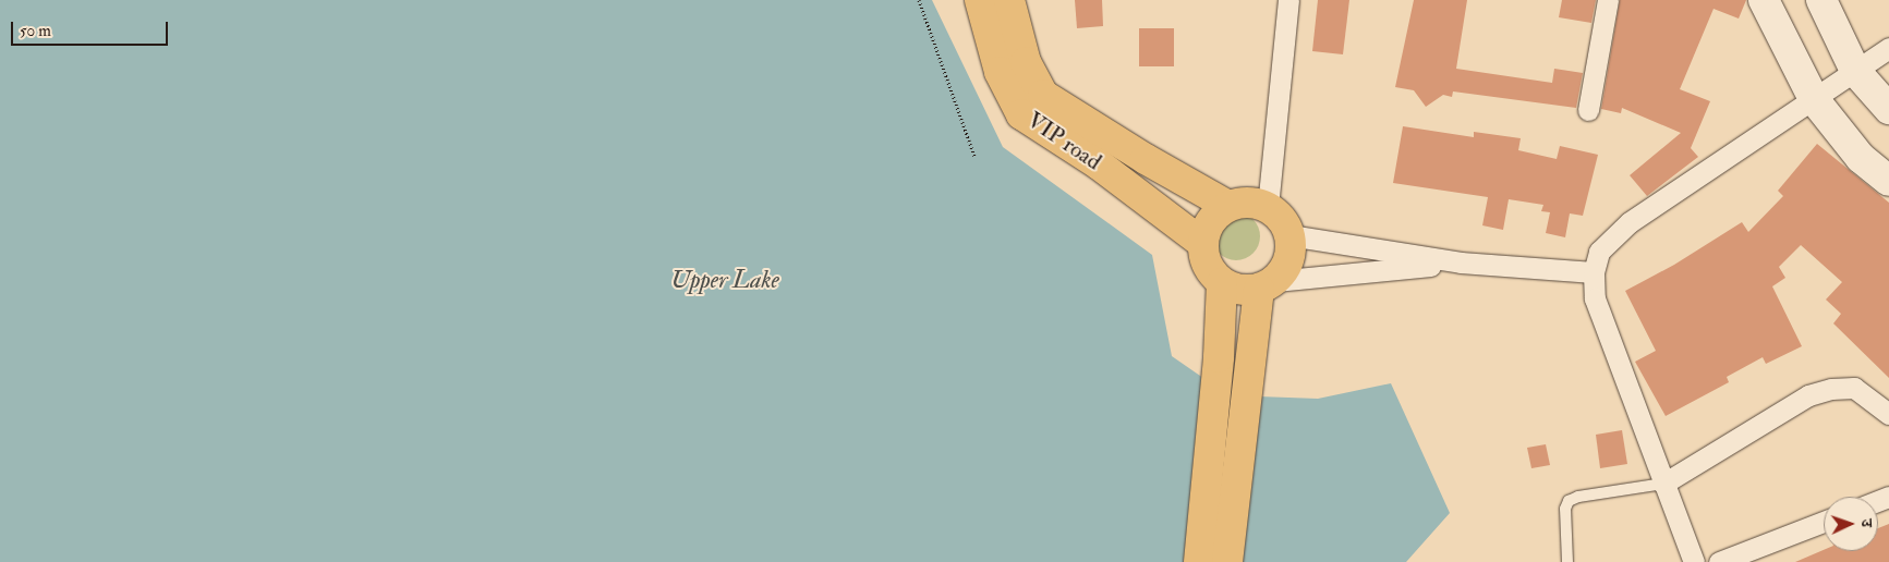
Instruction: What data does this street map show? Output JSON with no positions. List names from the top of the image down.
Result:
{
  "streets": {
    "main road": ["VIP road"]
  },
  "water": ["Upper Lake"],
  "scale_bar": "50 m",
  "north": "right"
}
